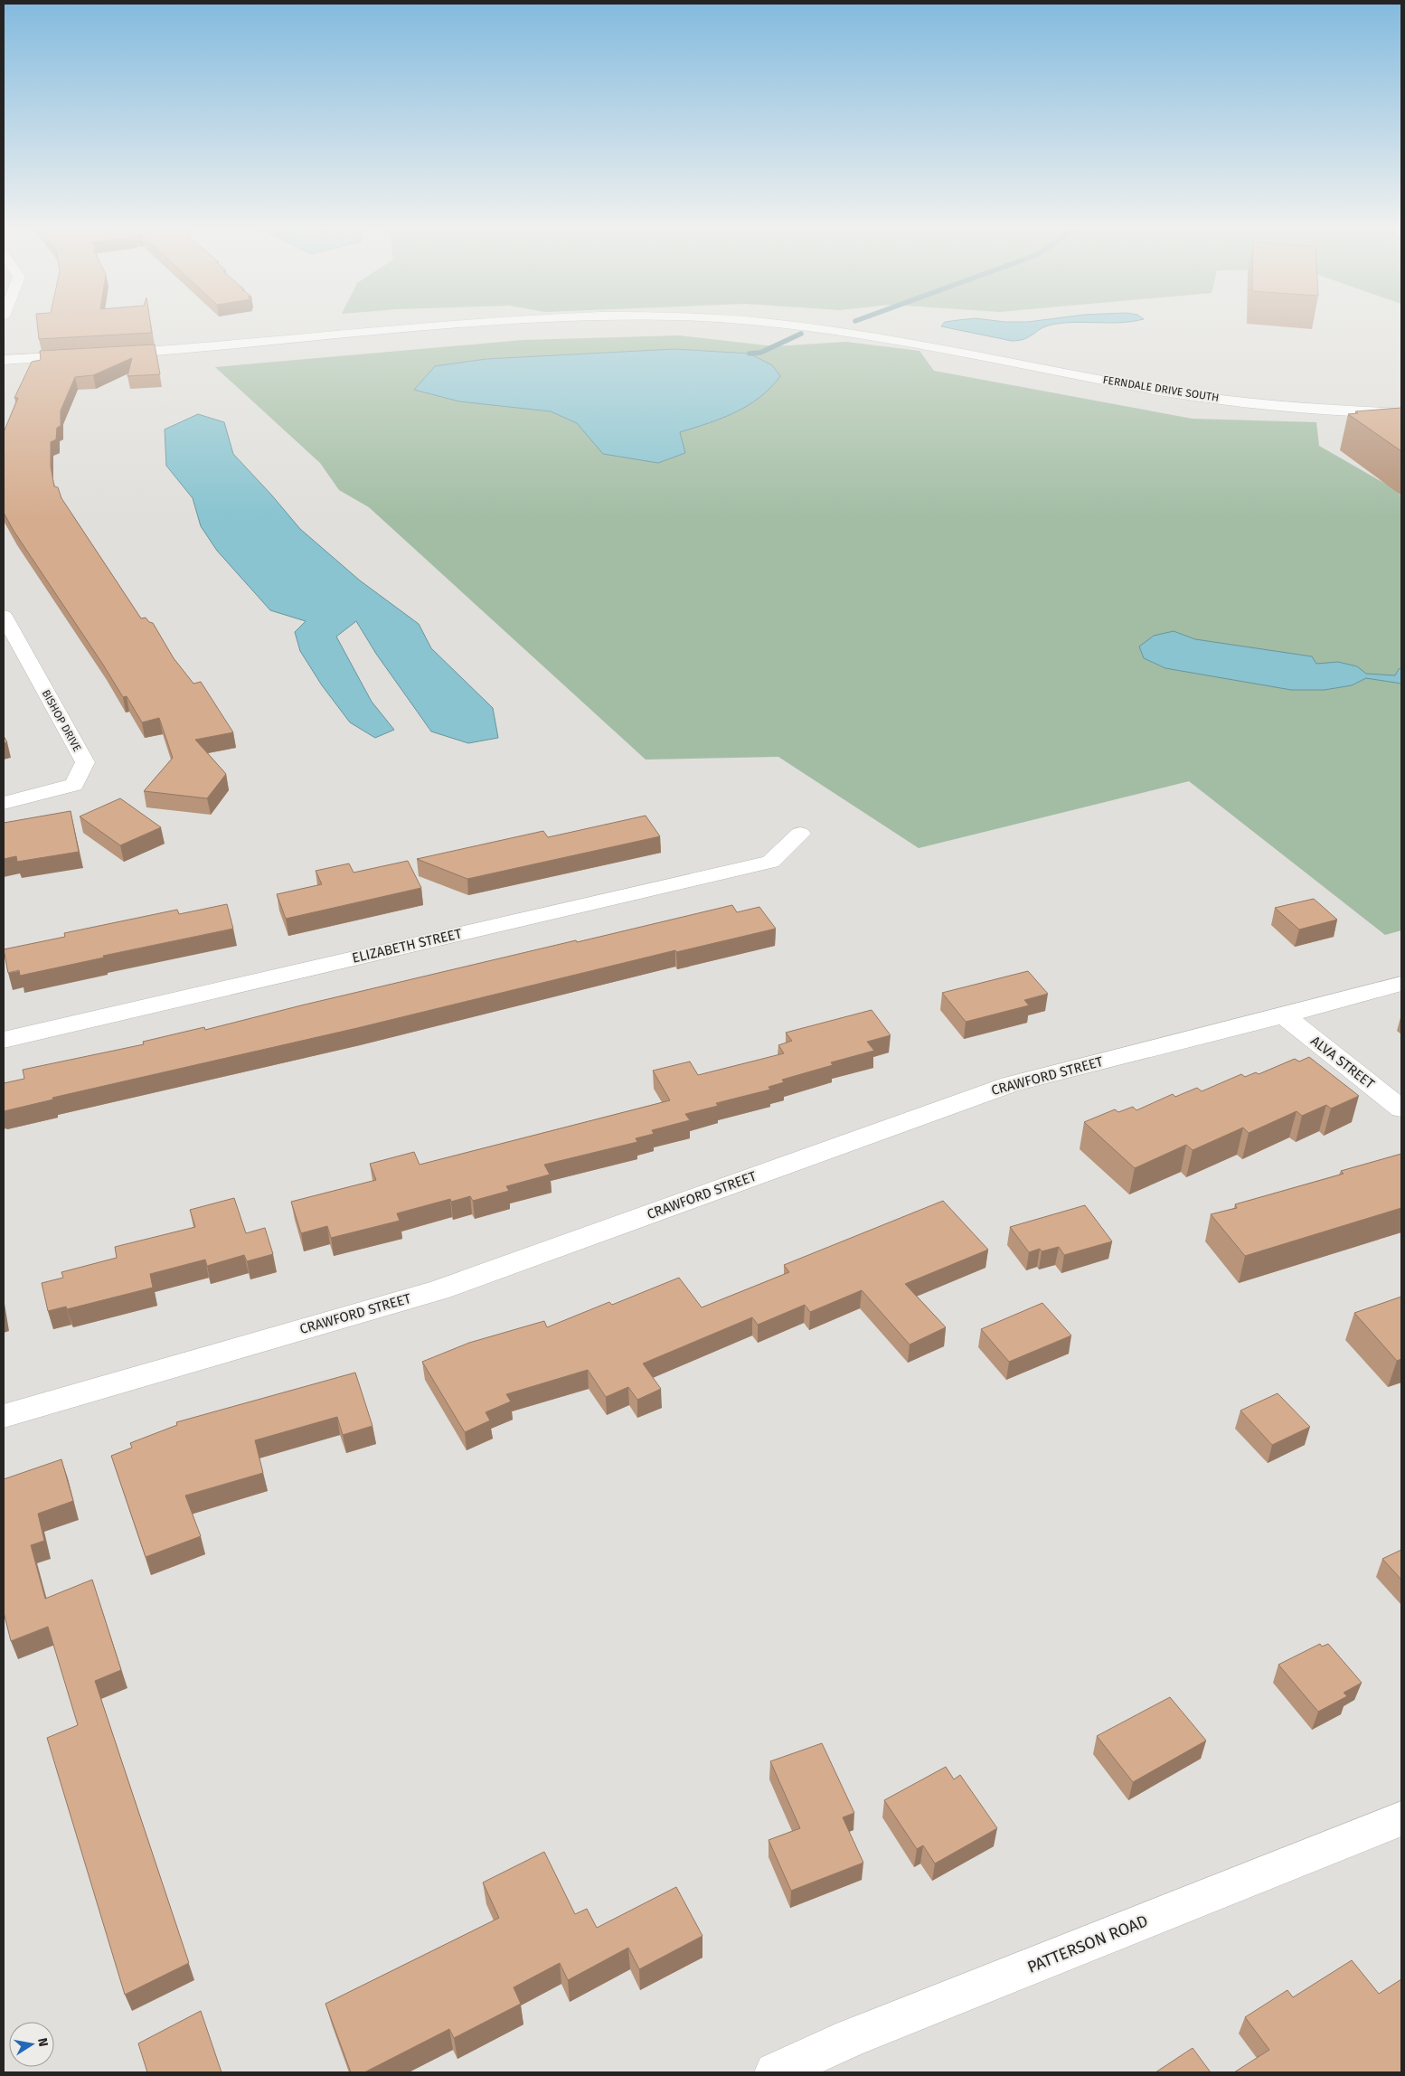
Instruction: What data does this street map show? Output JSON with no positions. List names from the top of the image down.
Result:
{
  "streets": {
    "street": [
      "FERNDALE DRIVE SOUTH",
      "BISHOP DRIVE",
      "ELIZABETH STREET",
      "ALVA STREET",
      "CRAWFORD STREET",
      "PATTERSON ROAD"
    ]
  },
  "crossings": [
    ["ALVA STREET", "CRAWFORD STREET"]
  ],
  "north": "right"
}
